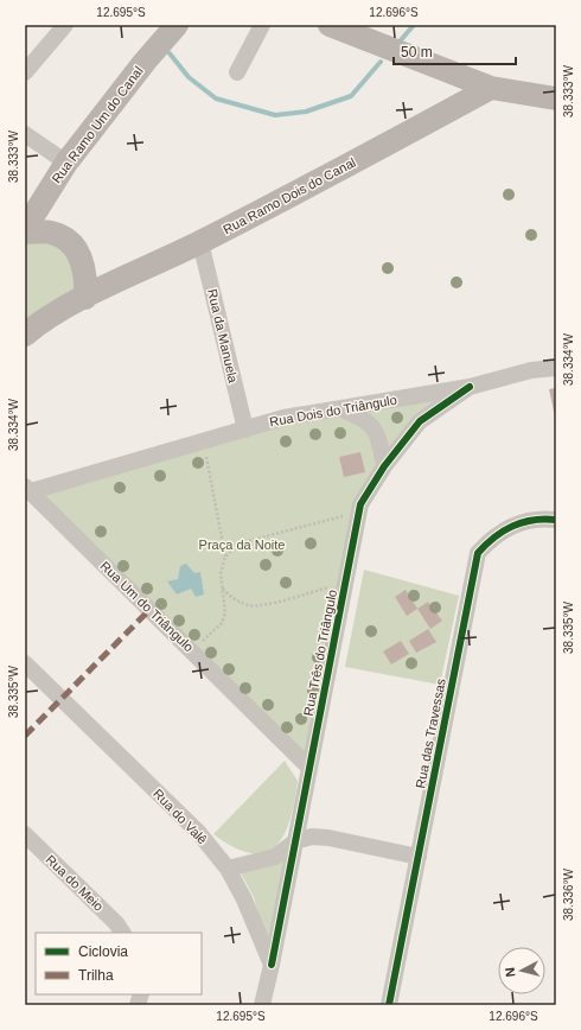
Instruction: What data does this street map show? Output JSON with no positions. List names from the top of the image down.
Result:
{
  "streets": {
    "street": [
      "Rua Ramo Um do Canal",
      "Rua Ramo Dois do Canal",
      "Rua da Manuela",
      "Rua Dois do Triângulo",
      "Rua Um do Triângulo",
      "Rua Três do Triângulo",
      "Rua das Travessas",
      "Rua do Valê",
      "Rua do Meio"
    ]
  },
  "crossings": [
    ["Rua Ramo Dois do Canal", "Rua da Manuela"],
    ["Rua da Manuela", "Rua Dois do Triângulo"],
    ["Rua Dois do Triângulo", "Rua Um do Triângulo"],
    ["Rua Dois do Triângulo", "Rua Três do Triângulo"],
    ["Rua Um do Triângulo", "Rua Três do Triângulo"],
    ["Rua Três do Triângulo", "Rua do Valê"]
  ],
  "parks": ["Praça da Noite"],
  "legend": ["Ciclovia", "Trilha"],
  "scale_bar": "50 m",
  "north": "left",
  "coordinates": [
    "12.695°S",
    "12.696°S",
    "38.333°W",
    "38.334°W",
    "38.335°W",
    "38.336°W"
  ]
}
